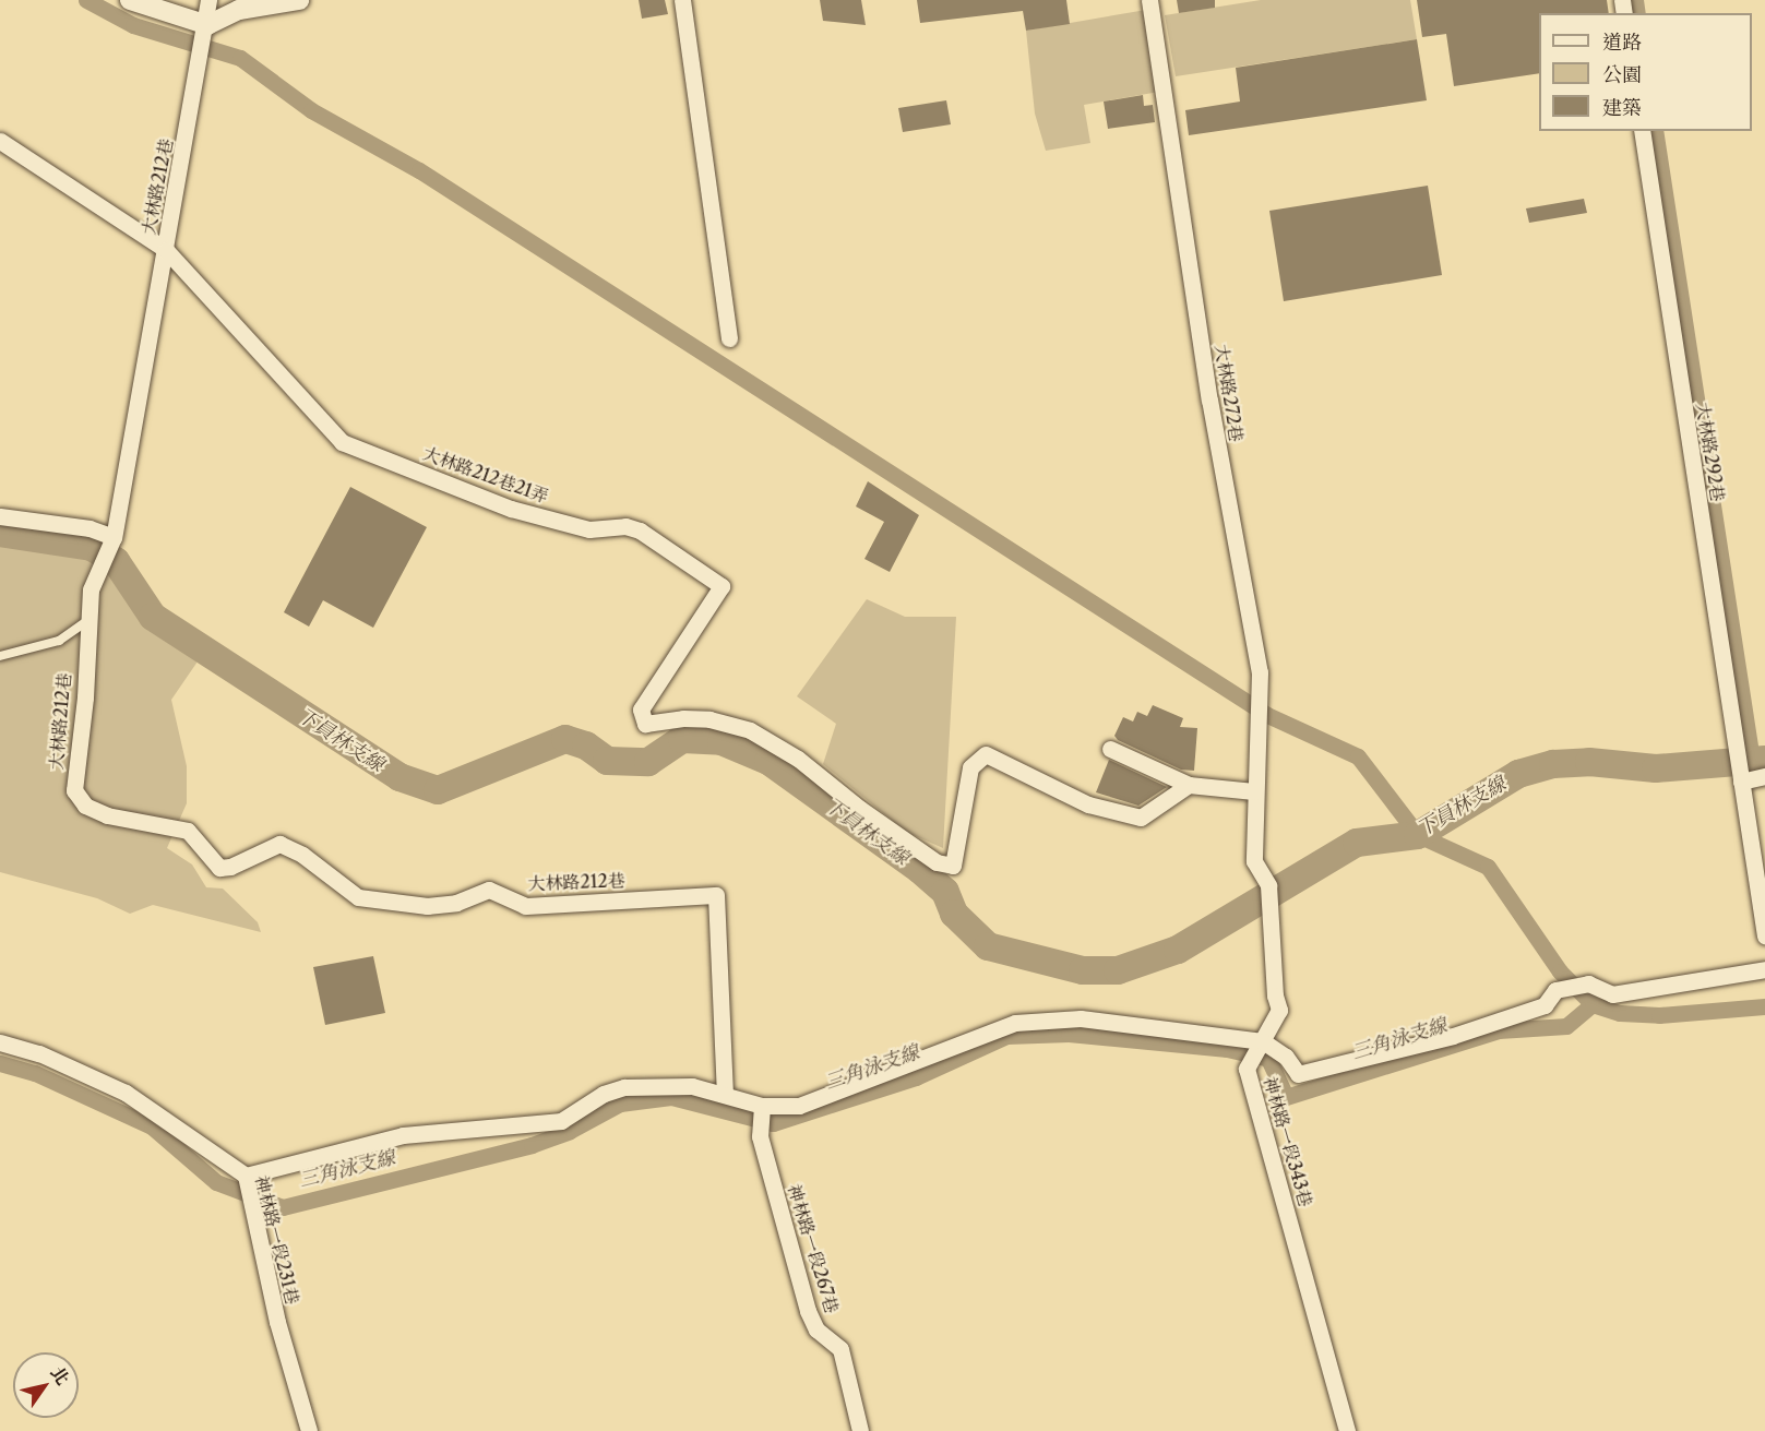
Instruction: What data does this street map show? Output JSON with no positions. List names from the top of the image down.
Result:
{
  "streets": {
    "street": [
      "大林路212巷",
      "大林路272巷",
      "大林路292巷",
      "大林路212巷21弄",
      "神林路一段343巷",
      "神林路一段231巷",
      "神林路一段267巷"
    ]
  },
  "crossings": [
    ["大林路212巷", "大林路212巷21弄"],
    ["大林路272巷", "神林路一段343巷"]
  ],
  "water": ["下員林支線", "三角泳支線"],
  "legend": ["道路", "公園", "建築"],
  "north": "top right"
}
